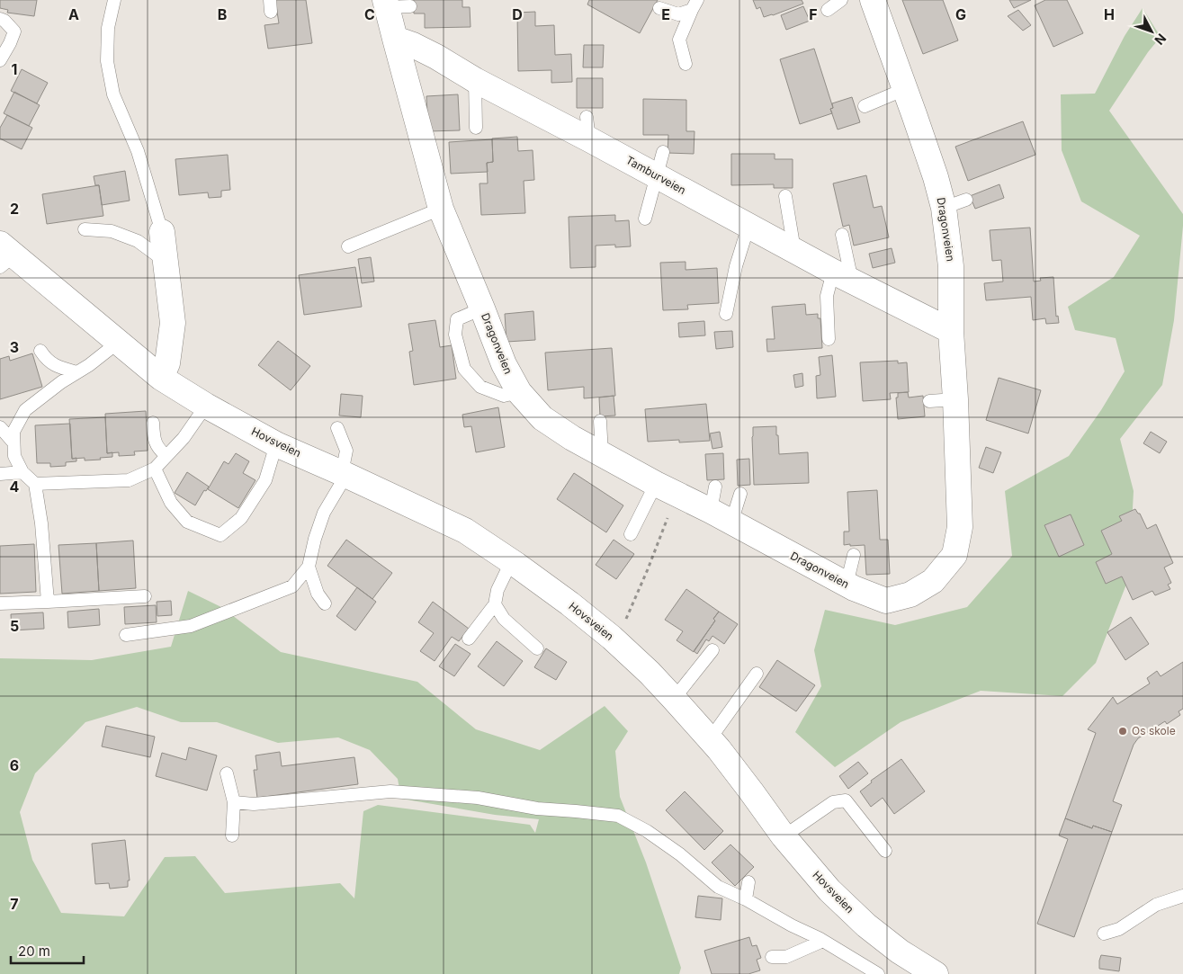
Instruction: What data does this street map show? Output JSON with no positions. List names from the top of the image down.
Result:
{
  "streets": {
    "street": ["Tamburveien", "Dragonveien", "Hovsveien"]
  },
  "crossings": [
    ["Tamburveien", "Dragonveien"]
  ],
  "places": ["Os skole"],
  "scale_bar": "20 m",
  "north": "bottom right",
  "grid": {
    "columns": [
      "A",
      "B",
      "C",
      "D",
      "E",
      "F",
      "G",
      "H"
    ],
    "rows": [
      "1",
      "2",
      "3",
      "4",
      "5",
      "6",
      "7"
    ]
  }
}
